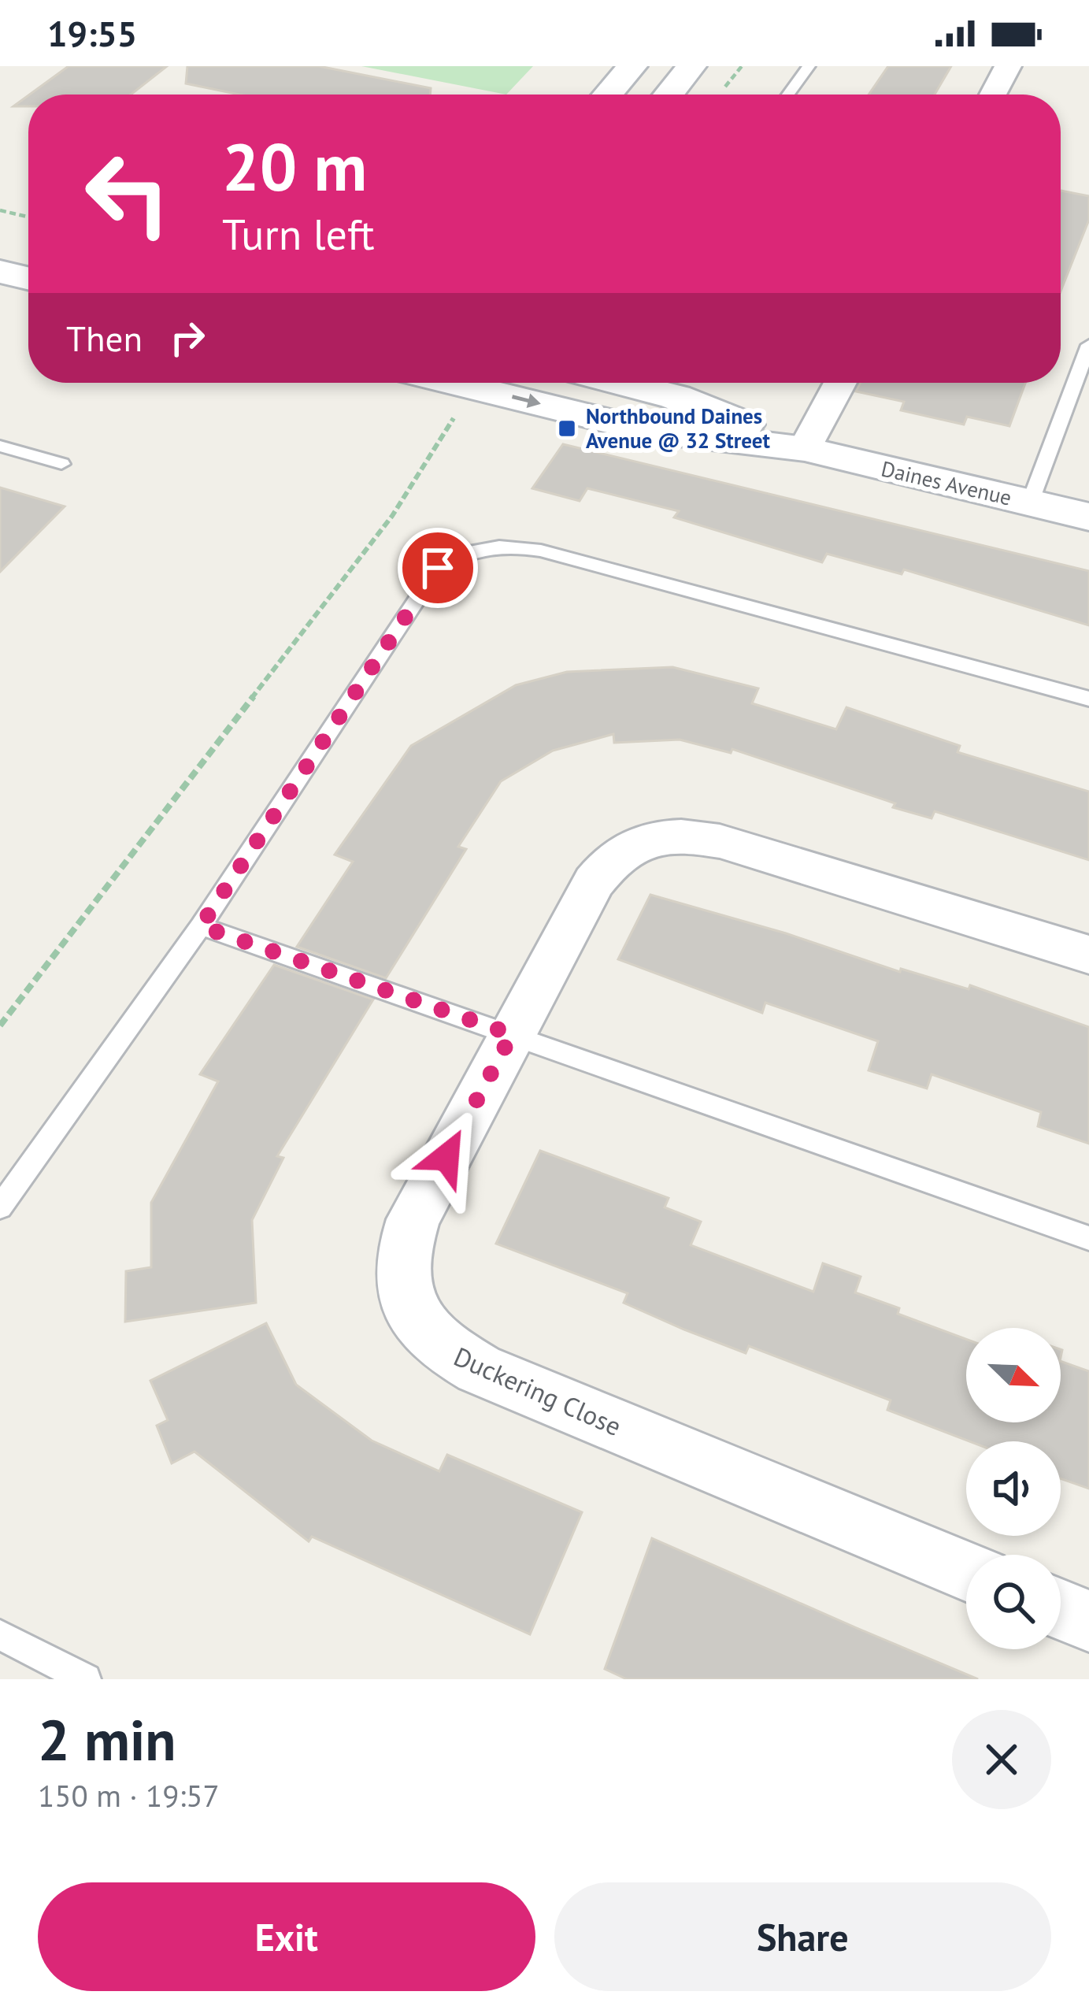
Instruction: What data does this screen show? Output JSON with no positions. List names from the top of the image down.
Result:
{
  "streets": {
    "street": ["Daines Avenue", "Duckering Close"]
  },
  "places": {
    "transit": ["Northbound Daines Avenue @ 32 Street"]
  },
  "north": "bottom right",
  "page": {
    "status": "19:55",
    "turn": ["20 m", "Turn left"],
    "then": "Then",
    "heading": ["2 min", "150 m · 19:57"],
    "buttons": ["Exit", "Share"]
  }
}
